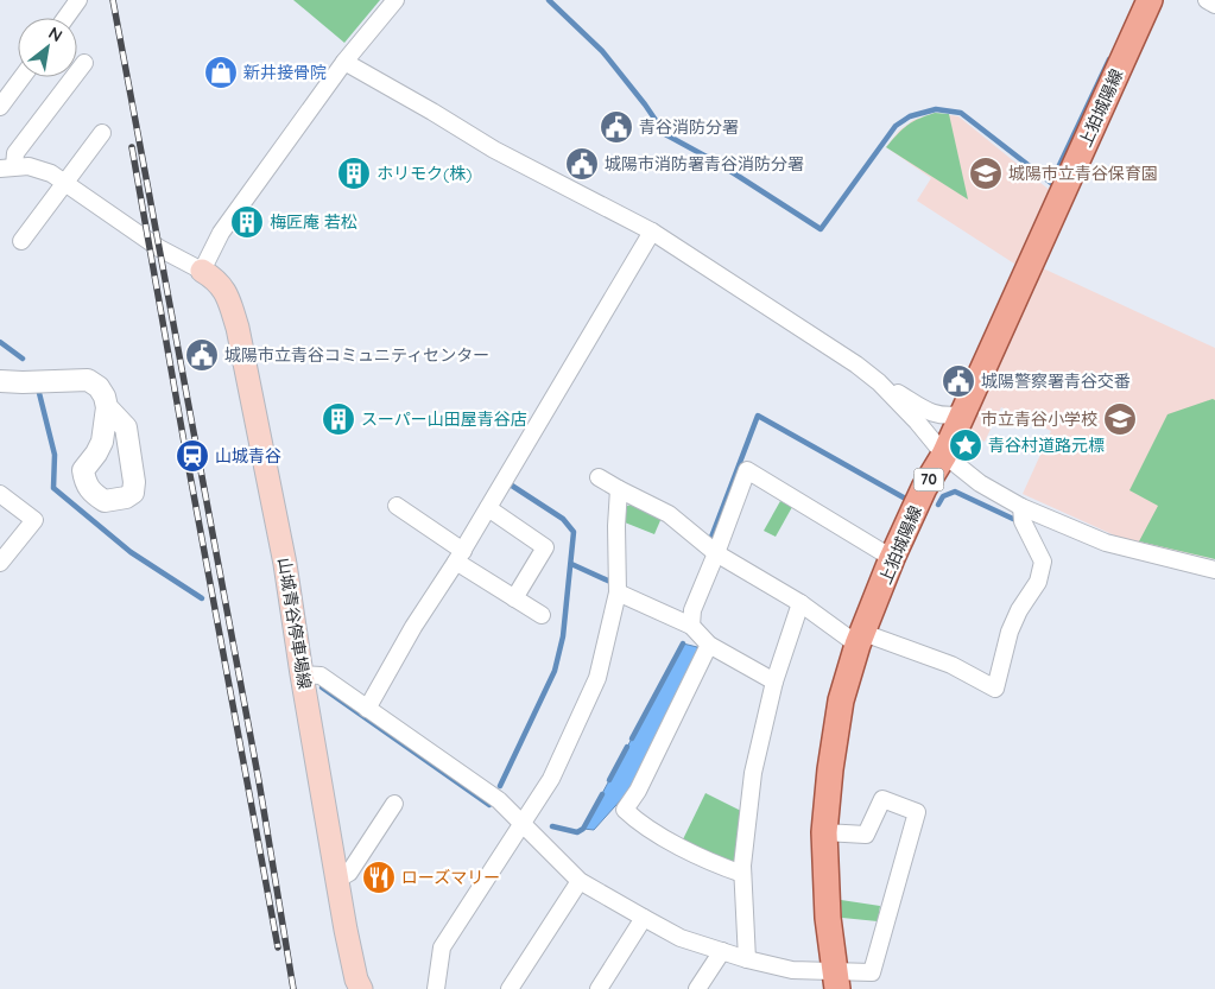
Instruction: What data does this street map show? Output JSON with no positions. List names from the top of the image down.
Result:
{
  "streets": {
    "main road": ["上狛城陽線", "70", "山城青谷停車場線"]
  },
  "places": {
    "shop": ["新井接骨院"],
    "public building": [
      "青谷消防分署",
      "城陽市消防署青谷消防分署",
      "城陽市立青谷コミュニティセンター",
      "城陽警察署青谷交番"
    ],
    "building": ["ホリモク(株)", "梅匠庵 若松", "スーパー山田屋青谷店"],
    "school or university": ["城陽市立青谷保育園", "市立青谷小学校"],
    "place": ["青谷村道路元標"],
    "station": ["山城青谷"],
    "restaurant": ["ローズマリー"]
  },
  "north": "top right"
}
